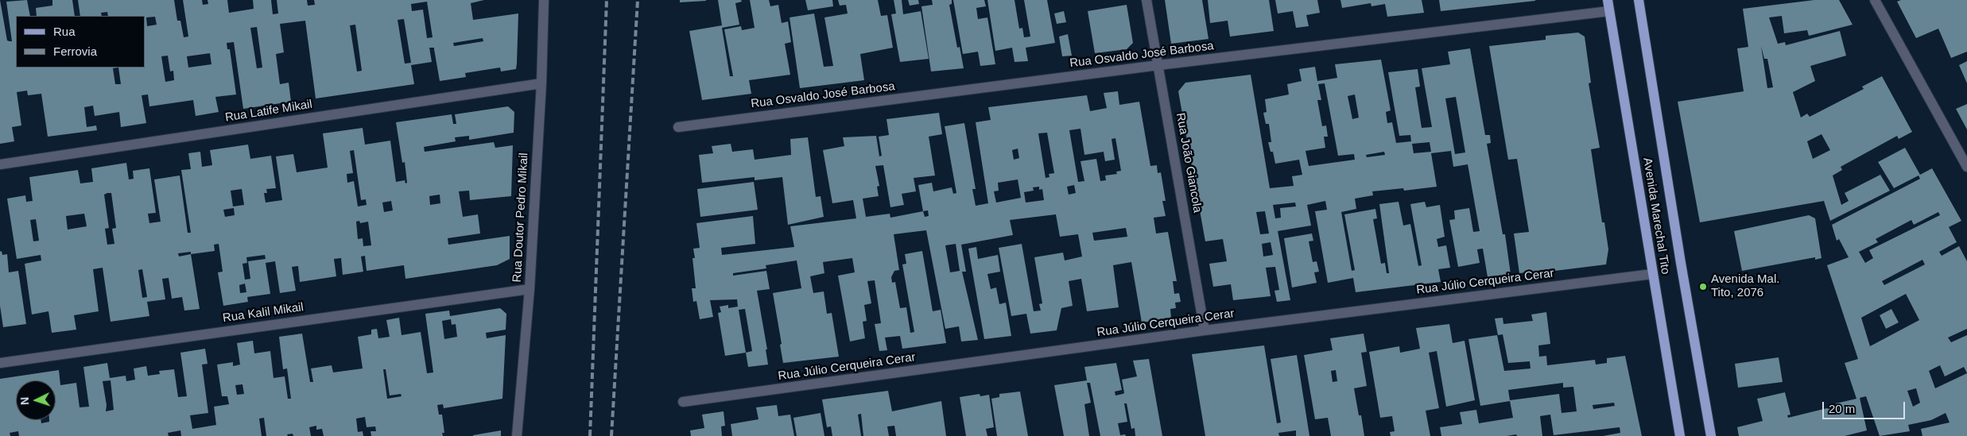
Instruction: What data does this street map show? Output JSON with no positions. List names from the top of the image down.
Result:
{
  "streets": {
    "main road": ["Avenida Marechal Tito"],
    "street": [
      "Rua Osvaldo José Barbosa",
      "Rua Latife Mikail",
      "Rua João Giancola",
      "Rua Doutor Pedro Mikail",
      "Rua Júlio Cerqueira Cerar",
      "Rua Kalil Mikail"
    ]
  },
  "crossings": [
    ["Rua Osvaldo José Barbosa", "Rua João Giancola"],
    ["Rua Osvaldo José Barbosa", "Avenida Marechal Tito"],
    ["Rua Latife Mikail", "Rua Doutor Pedro Mikail"],
    ["Rua João Giancola", "Rua Júlio Cerqueira Cerar"],
    ["Avenida Marechal Tito", "Rua Júlio Cerqueira Cerar"],
    ["Rua Doutor Pedro Mikail", "Rua Kalil Mikail"]
  ],
  "places": ["Avenida Mal. Tito, 2076"],
  "legend": ["Rua", "Ferrovia"],
  "scale_bar": "20 m",
  "north": "left"
}
